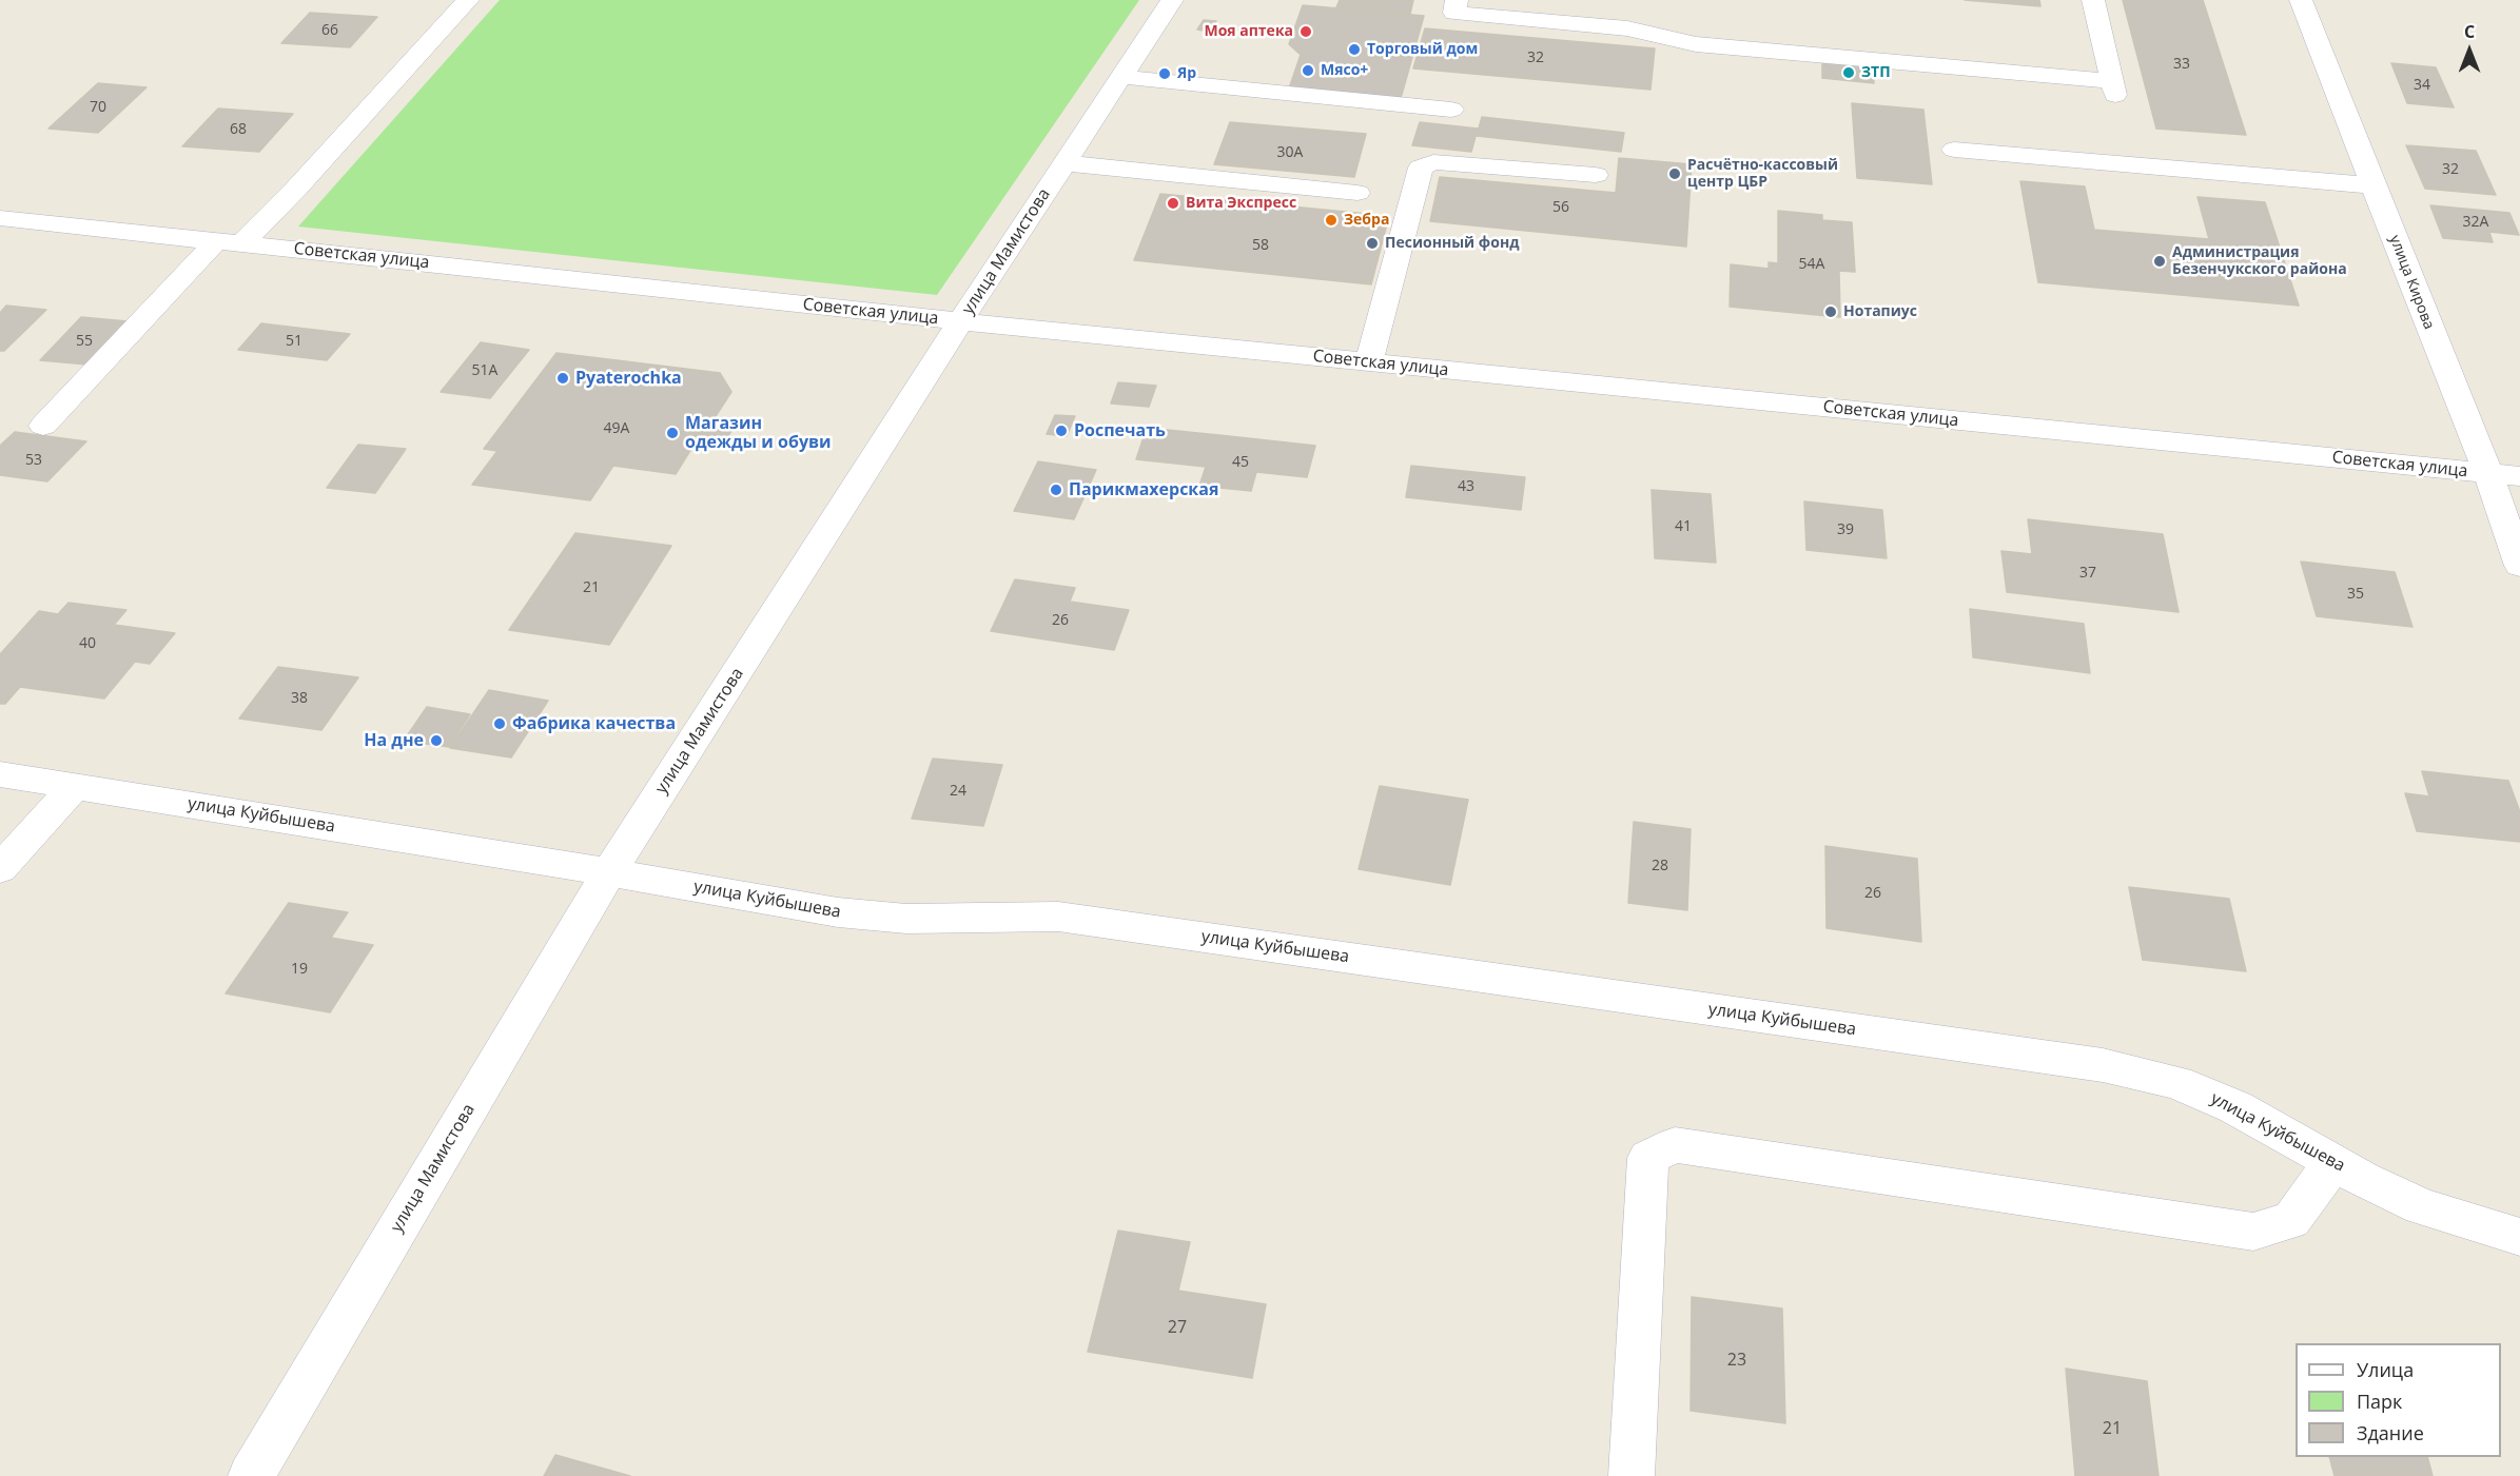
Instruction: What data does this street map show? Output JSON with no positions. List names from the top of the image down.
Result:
{
  "streets": {
    "street": [
      "улица Мамистова",
      "Советская улица",
      "улица Кирова",
      "улица Куйбышева"
    ]
  },
  "crossings": [
    ["улица Мамистова", "Советская улица"],
    ["улица Мамистова", "улица Куйбышева"],
    ["Советская улица", "улица Кирова"]
  ],
  "places": [
    "Моя аптека",
    "Торговый дом",
    "Мясо+",
    "ЗТП",
    "Яр",
    "Расчётно-кассовый центр ЦБР",
    "Вита Экспресс",
    "Зебра",
    "Песионный фонд",
    "Администрация Безенчукского района",
    "Нотапиус",
    "Pyaterochka",
    "Роспечать",
    "Магазин одежды и обуви",
    "Парикмахерская",
    "Фабрика качества",
    "На дне"
  ],
  "house_numbers": [
    "66",
    "32",
    "33",
    "34",
    "70",
    "68",
    "30А",
    "32",
    "56",
    "32А",
    "58",
    "54А",
    "55",
    "51",
    "51А",
    "49А",
    "53",
    "45",
    "43",
    "41",
    "39",
    "37",
    "21",
    "35",
    "26",
    "40",
    "38",
    "24",
    "28",
    "26",
    "19",
    "27",
    "23",
    "21"
  ],
  "legend": ["Улица", "Парк", "Здание"],
  "north": "top"
}
